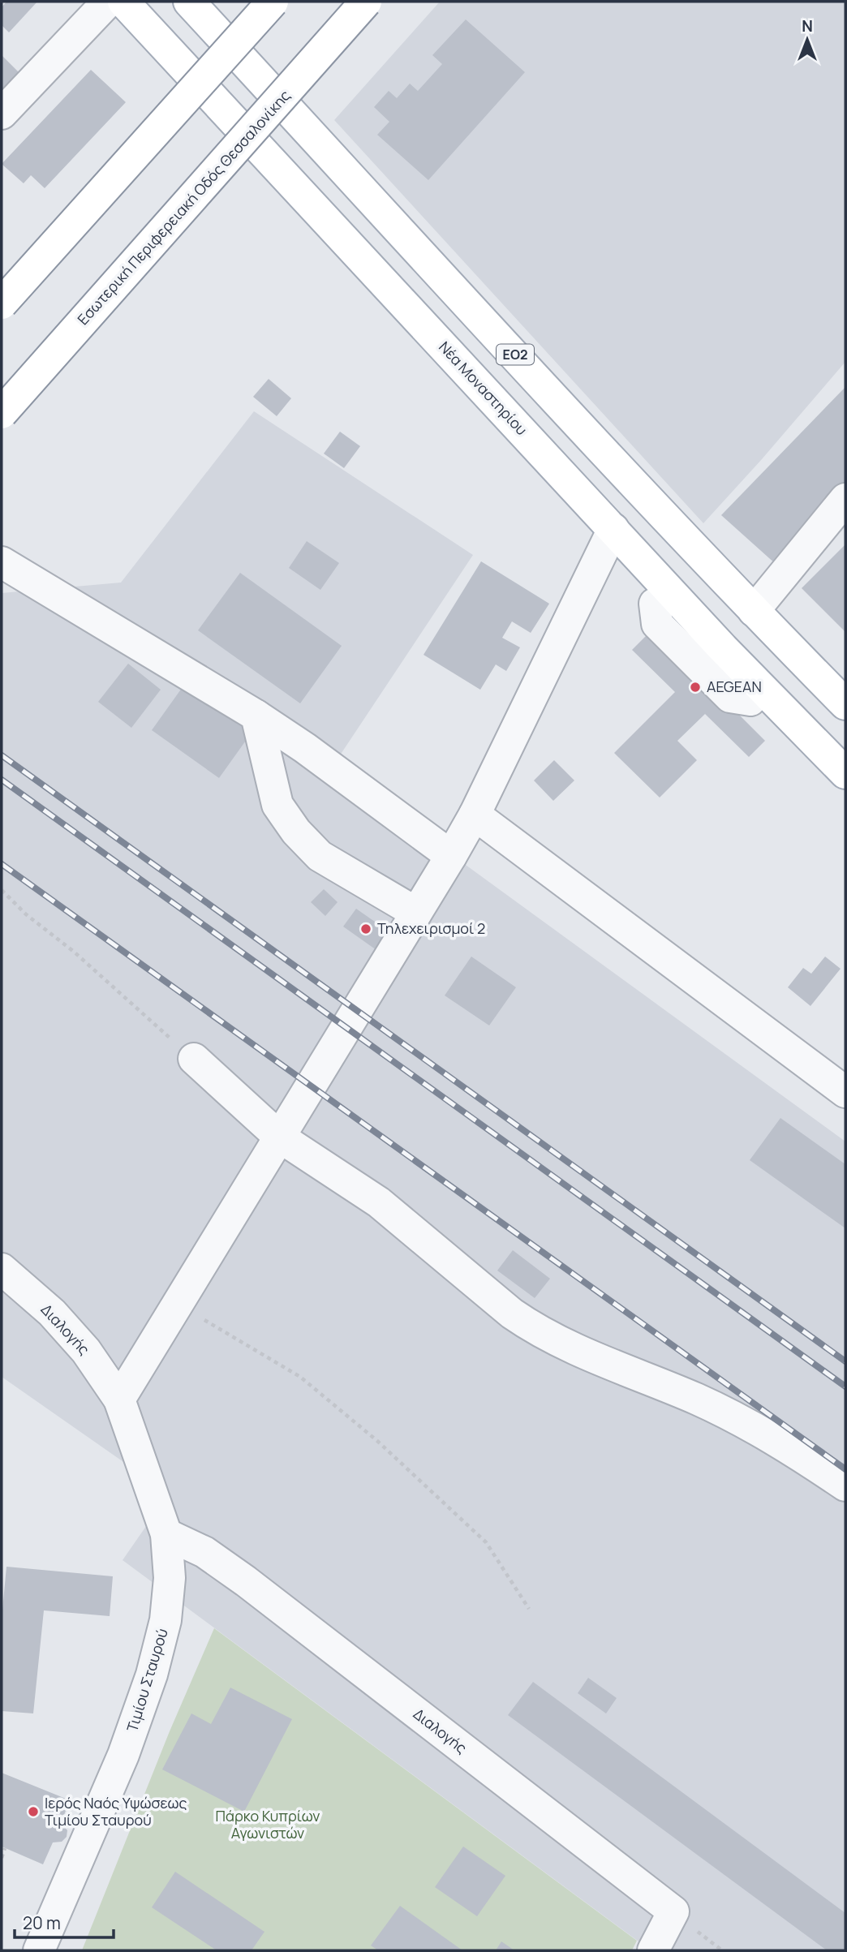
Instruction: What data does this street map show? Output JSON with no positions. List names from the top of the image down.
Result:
{
  "streets": {
    "main road": ["Εσωτερική Περιφερειακή Οδός Θεσσαλονίκης", "ΕΟ2", "Νέα Μοναστηρίου"],
    "street": ["Διαλογής", "Τιμίου Σταυρού"]
  },
  "crossings": [
    ["Διαλογής", "Τιμίου Σταυρού"]
  ],
  "parks": ["Πάρκο Κυπρίων Αγωνιστών"],
  "places": ["AEGEAN", "Τηλεχειρισμοί 2", "Ιερός Ναός Υψώσεως Τιμίου Σταυρού"],
  "scale_bar": "20 m",
  "north": "top"
}
